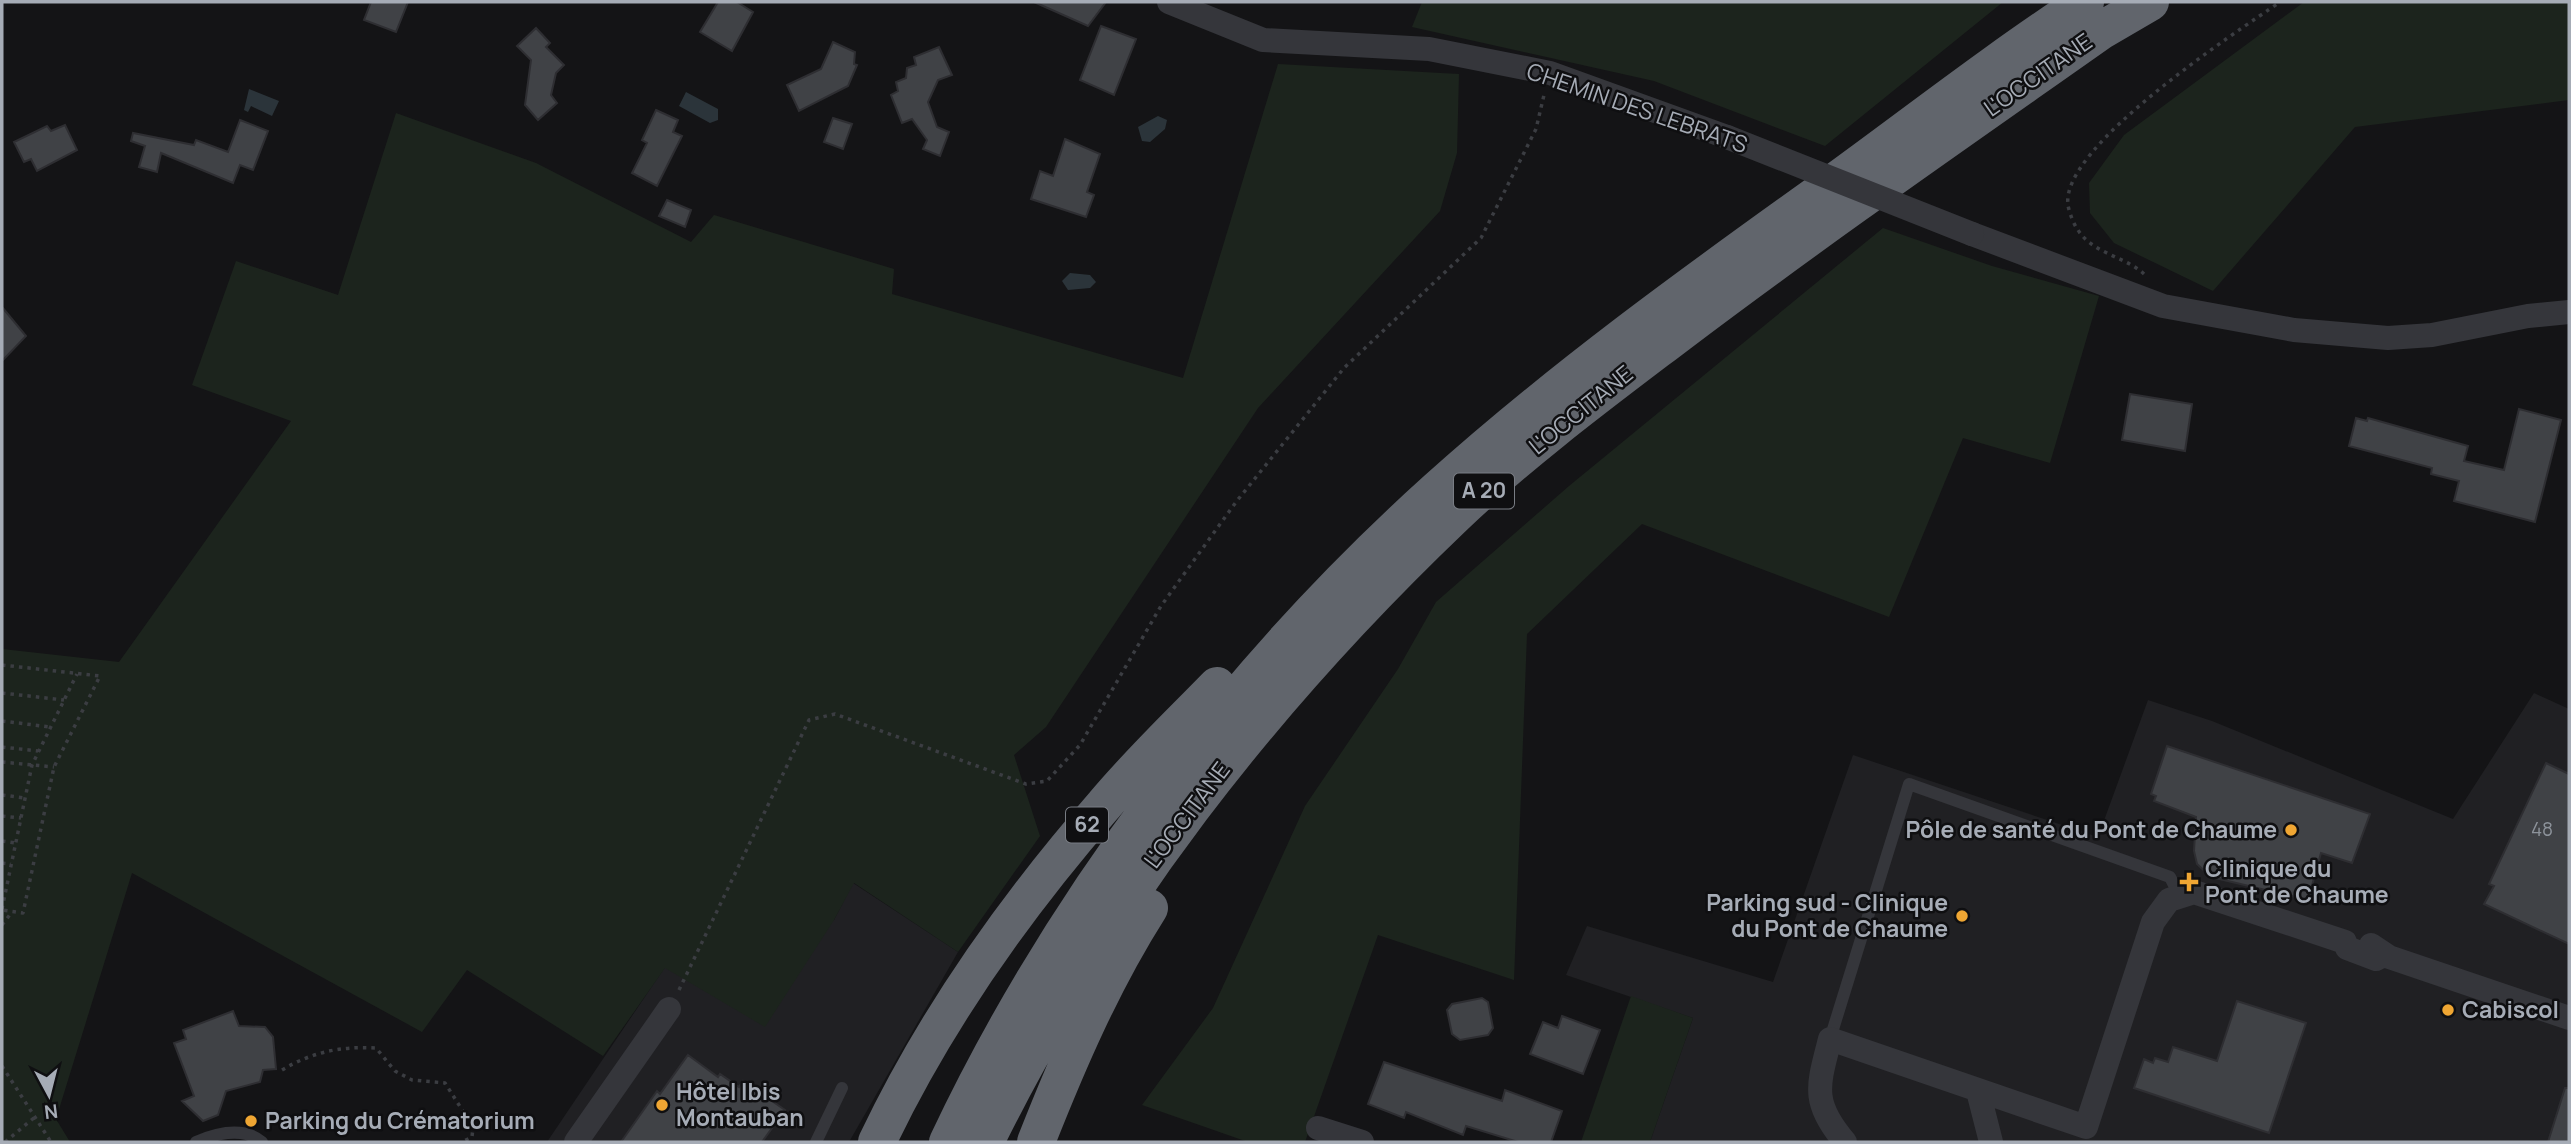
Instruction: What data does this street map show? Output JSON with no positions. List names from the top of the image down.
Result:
{
  "streets": {
    "highway": ["L'OCCITANE", "A 20", "62"],
    "street": ["CHEMIN DES LEBRATS"]
  },
  "crossings": [
    ["L'OCCITANE", "62"]
  ],
  "places": {
    "other": [
      "Pôle de santé du Pont de Chaume",
      "Parking sud - Clinique du Pont de Chaume",
      "Cabiscol",
      "Hôtel Ibis Montauban",
      "Parking du Crématorium"
    ],
    "health": ["Clinique du Pont de Chaume"]
  },
  "house_numbers": ["48"],
  "north": "bottom"
}
